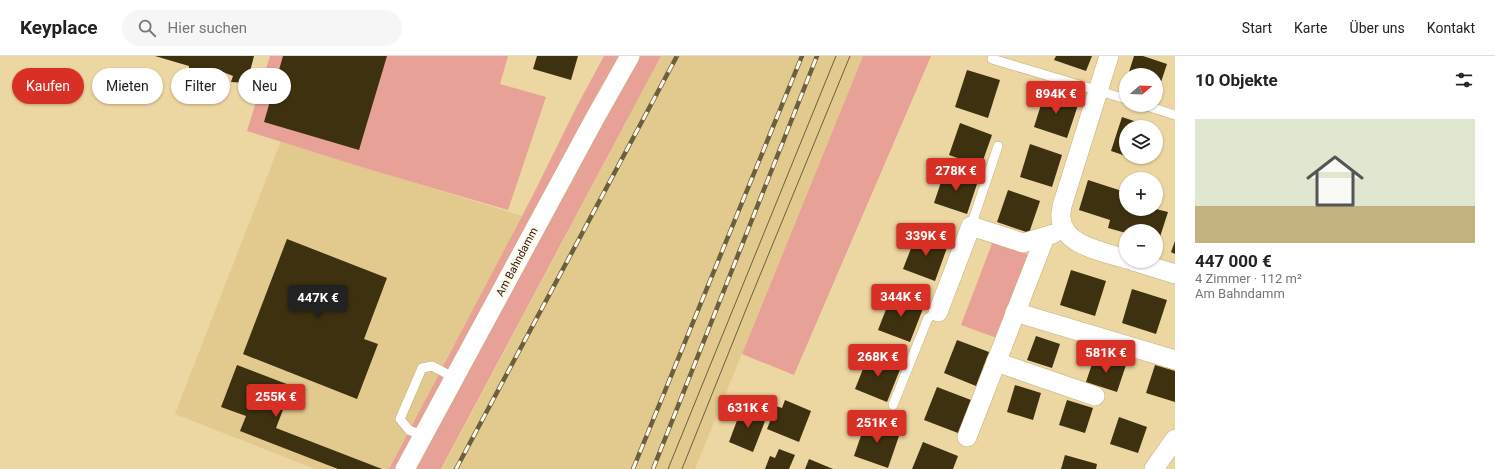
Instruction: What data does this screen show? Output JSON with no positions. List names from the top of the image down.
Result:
{
  "streets": {
    "street": ["Am Bahndamm"]
  },
  "north": "right",
  "page": {
    "header": "Keyplace",
    "search": "Hier suchen",
    "nav": [
      "Start",
      "Karte",
      "Über uns",
      "Kontakt"
    ],
    "heading": "10 Objekte",
    "map_buttons": ["+", "−"],
    "chip": [
      "Kaufen",
      "Mieten",
      "Filter",
      "Neu"
    ],
    "price": [
      "894K €",
      "278K €",
      "339K €",
      "344K €",
      "447K €",
      "581K €",
      "268K €",
      "255K €",
      "631K €",
      "251K €"
    ],
    "list": [
      {
        "name": "447 000 €",
        "note": "4 Zimmer · 112 m² · Am Bahndamm"
      }
    ]
  }
}
